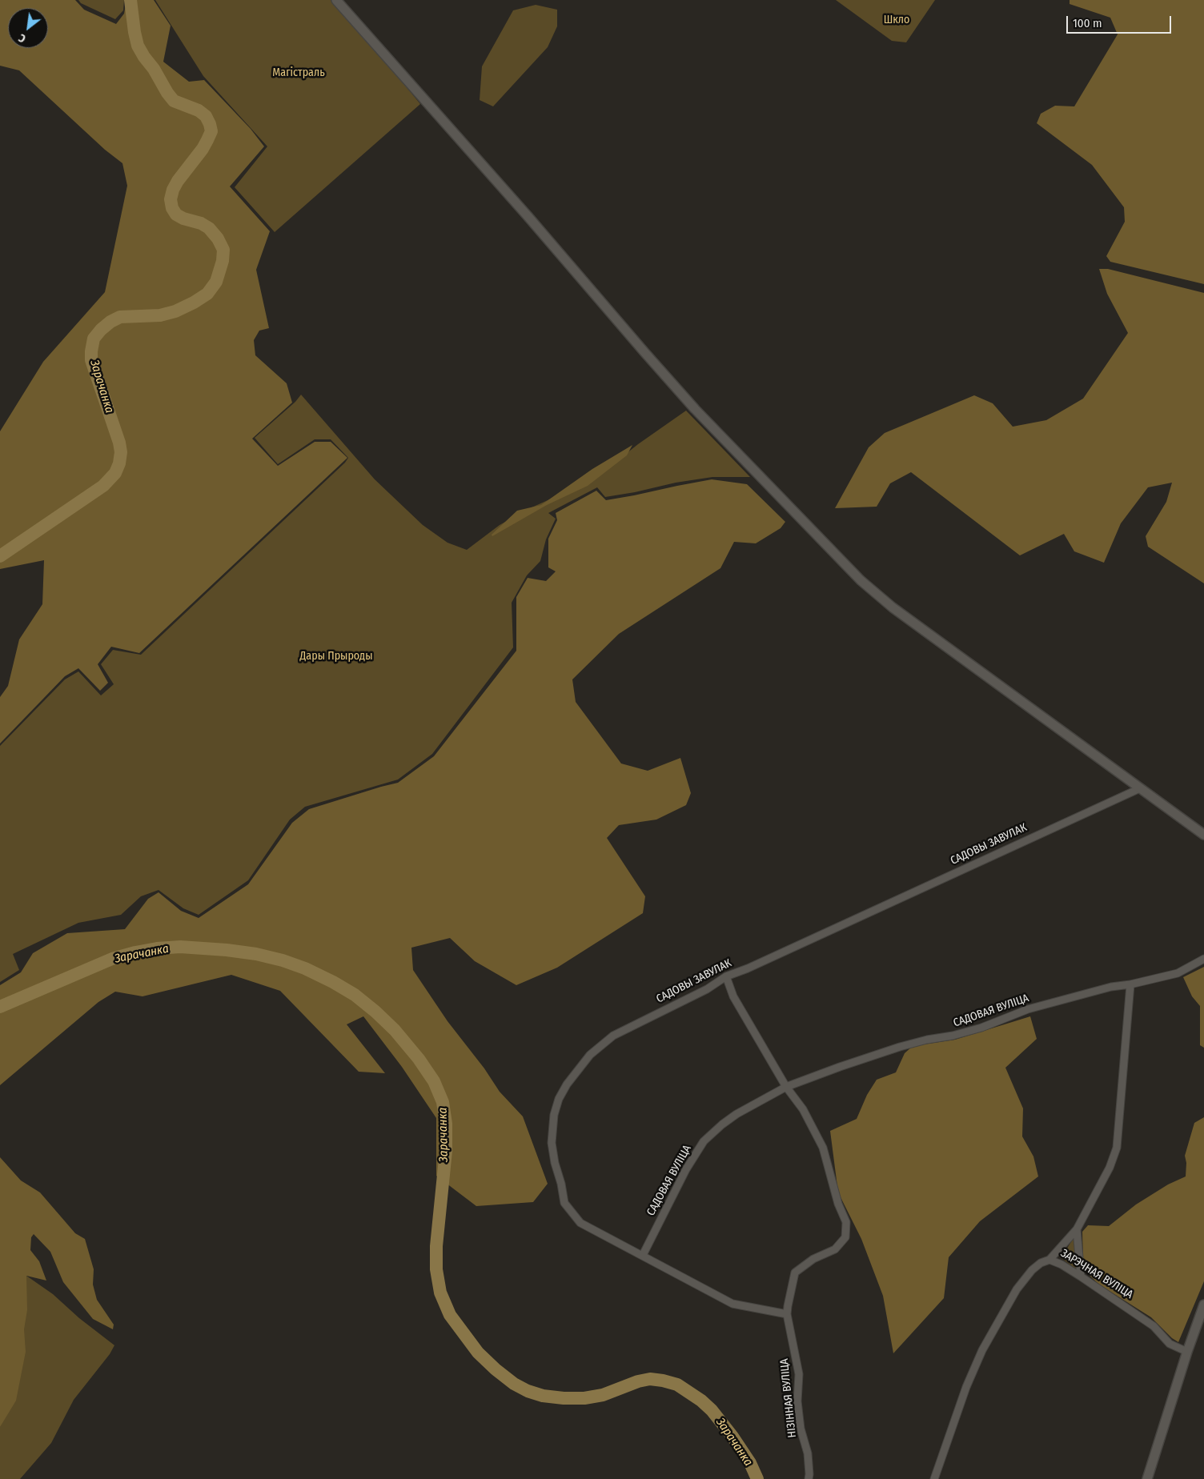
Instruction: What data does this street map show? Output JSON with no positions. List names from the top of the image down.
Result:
{
  "streets": {
    "street": [
      "САДОВЫ ЗАВУЛАК",
      "САДОВАЯ ВУЛІЦА",
      "ЗАРЭЧНАЯ ВУЛІЦА",
      "НІЗІННАЯ ВУЛІЦА"
    ]
  },
  "crossings": [
    ["САДОВЫ ЗАВУЛАК", "САДОВАЯ ВУЛІЦА"],
    ["САДОВЫ ЗАВУЛАК", "НІЗІННАЯ ВУЛІЦА"]
  ],
  "water": ["Зарачанка"],
  "parks": ["Шкло", "Магістраль", "Дары Прыроды"],
  "scale_bar": "100 m",
  "north": "bottom left"
}
